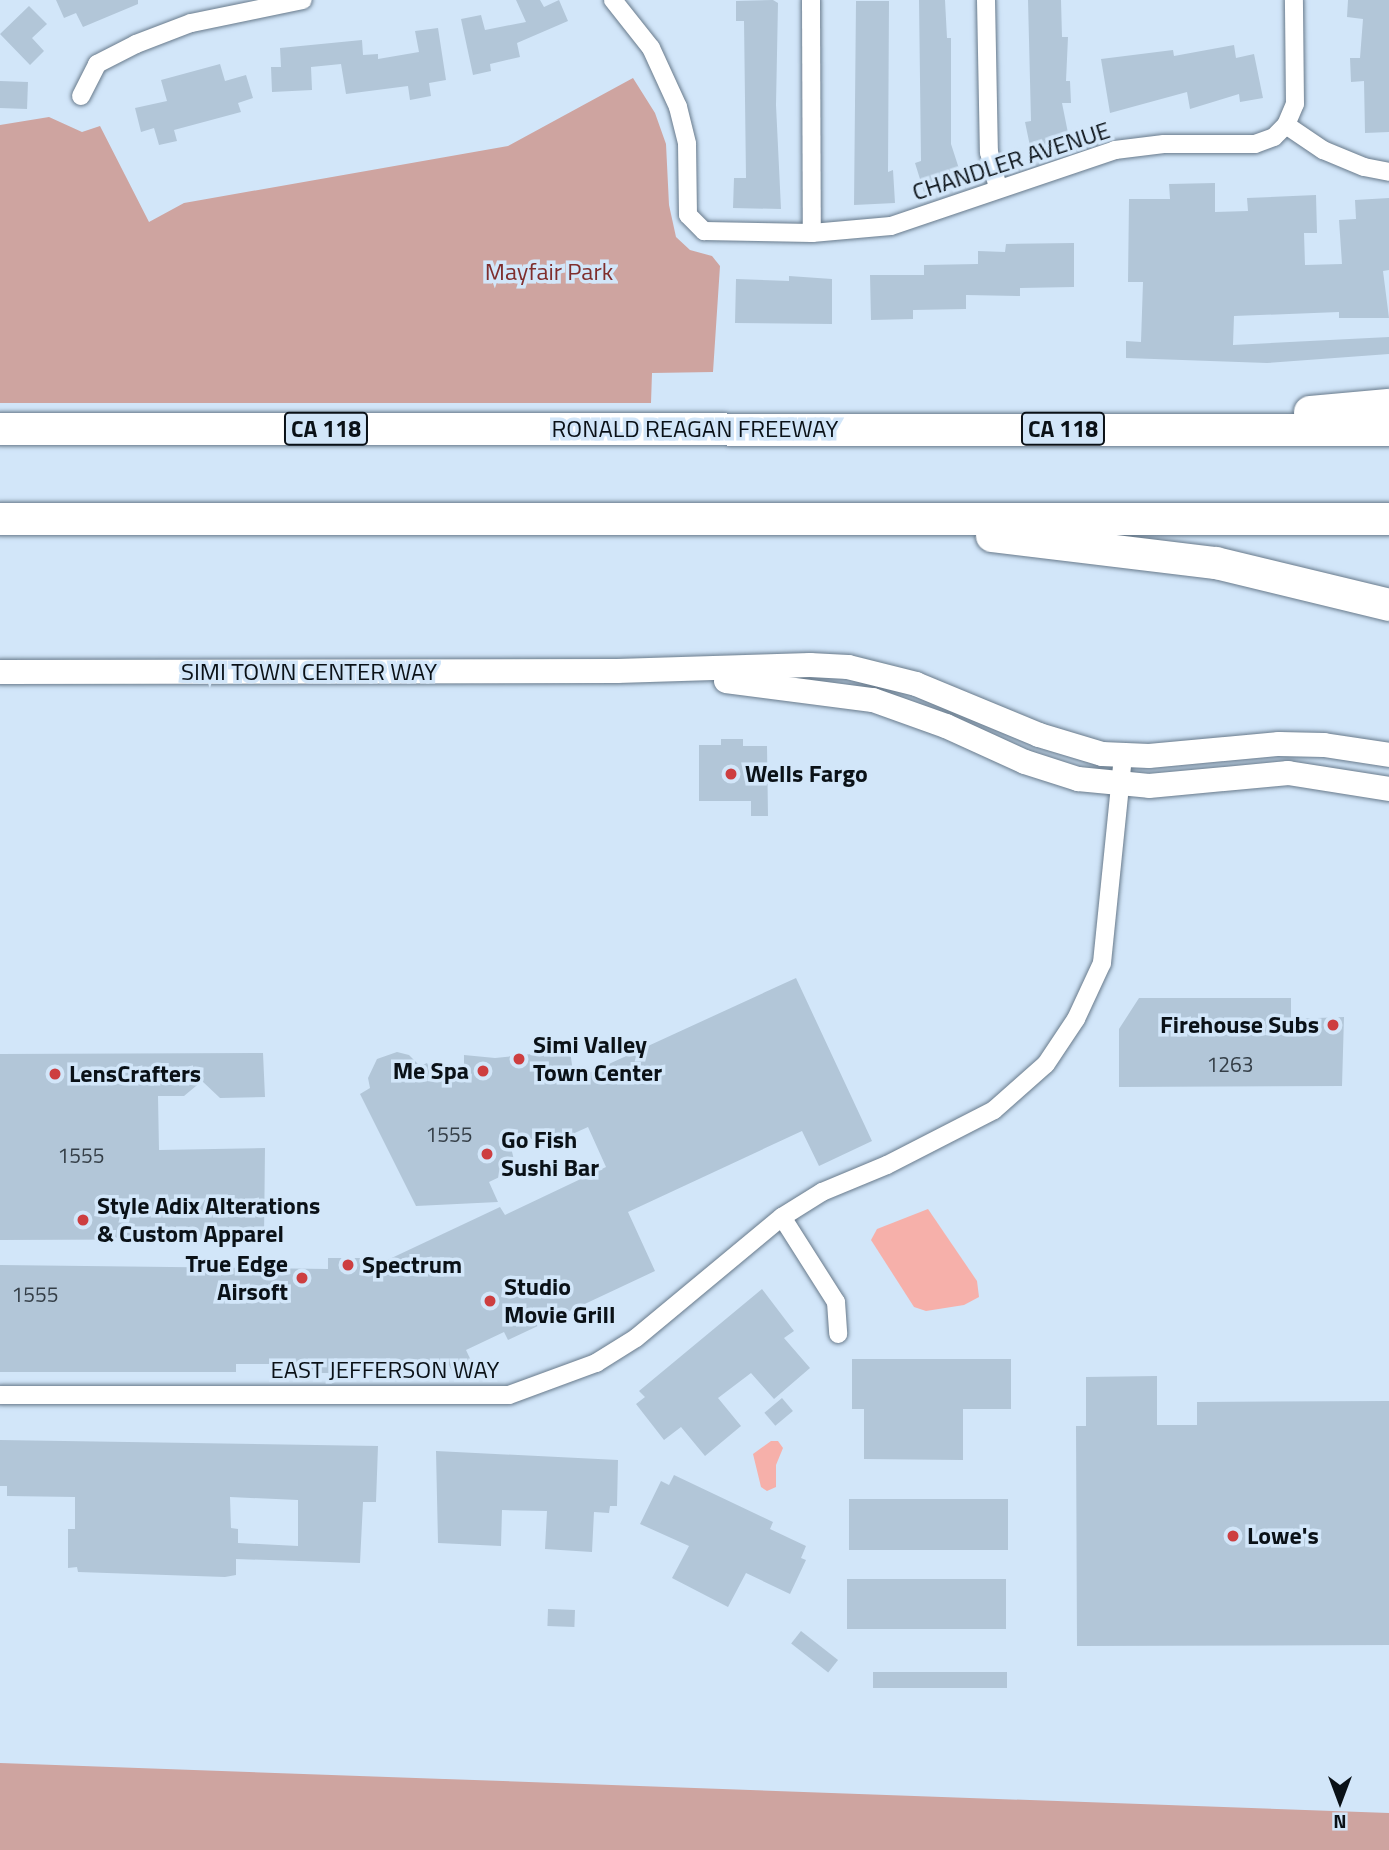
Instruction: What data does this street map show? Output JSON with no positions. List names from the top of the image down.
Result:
{
  "streets": {
    "highway": ["CA 118", "RONALD REAGAN FREEWAY"],
    "street": ["CHANDLER AVENUE", "SIMI TOWN CENTER WAY", "EAST JEFFERSON WAY"]
  },
  "crossings": [
    ["SIMI TOWN CENTER WAY", "EAST JEFFERSON WAY"]
  ],
  "parks": ["Mayfair Park"],
  "places": [
    "Wells Fargo",
    "Firehouse Subs",
    "Simi Valley Town Center",
    "Me Spa",
    "LensCrafters",
    "Go Fish Sushi Bar",
    "Style Adix Alterations & Custom Apparel",
    "Spectrum",
    "True Edge Airsoft",
    "Studio Movie Grill",
    "Lowe's"
  ],
  "house_numbers": [
    "1263",
    "1555",
    "1555",
    "1555"
  ],
  "north": "bottom"
}
